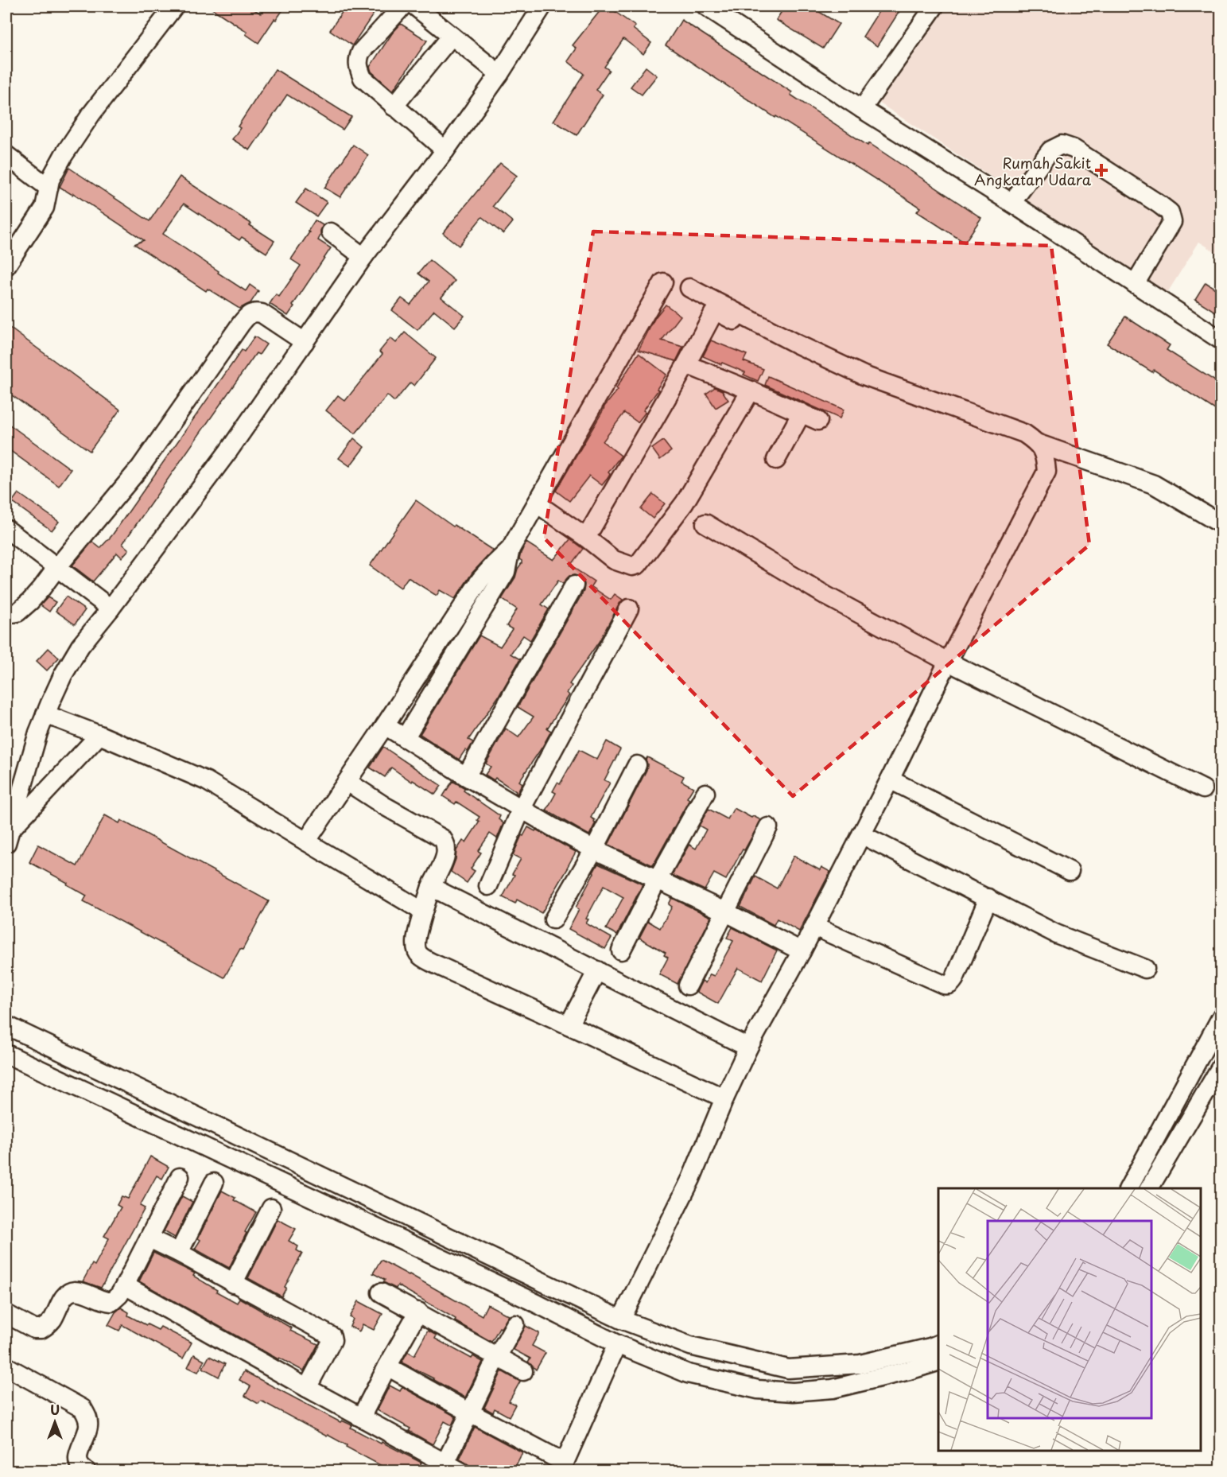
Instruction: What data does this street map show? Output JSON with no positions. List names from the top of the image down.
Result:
{
  "places": {
    "health": ["Rumah Sakit Angkatan Udara"]
  },
  "north": "top"
}
